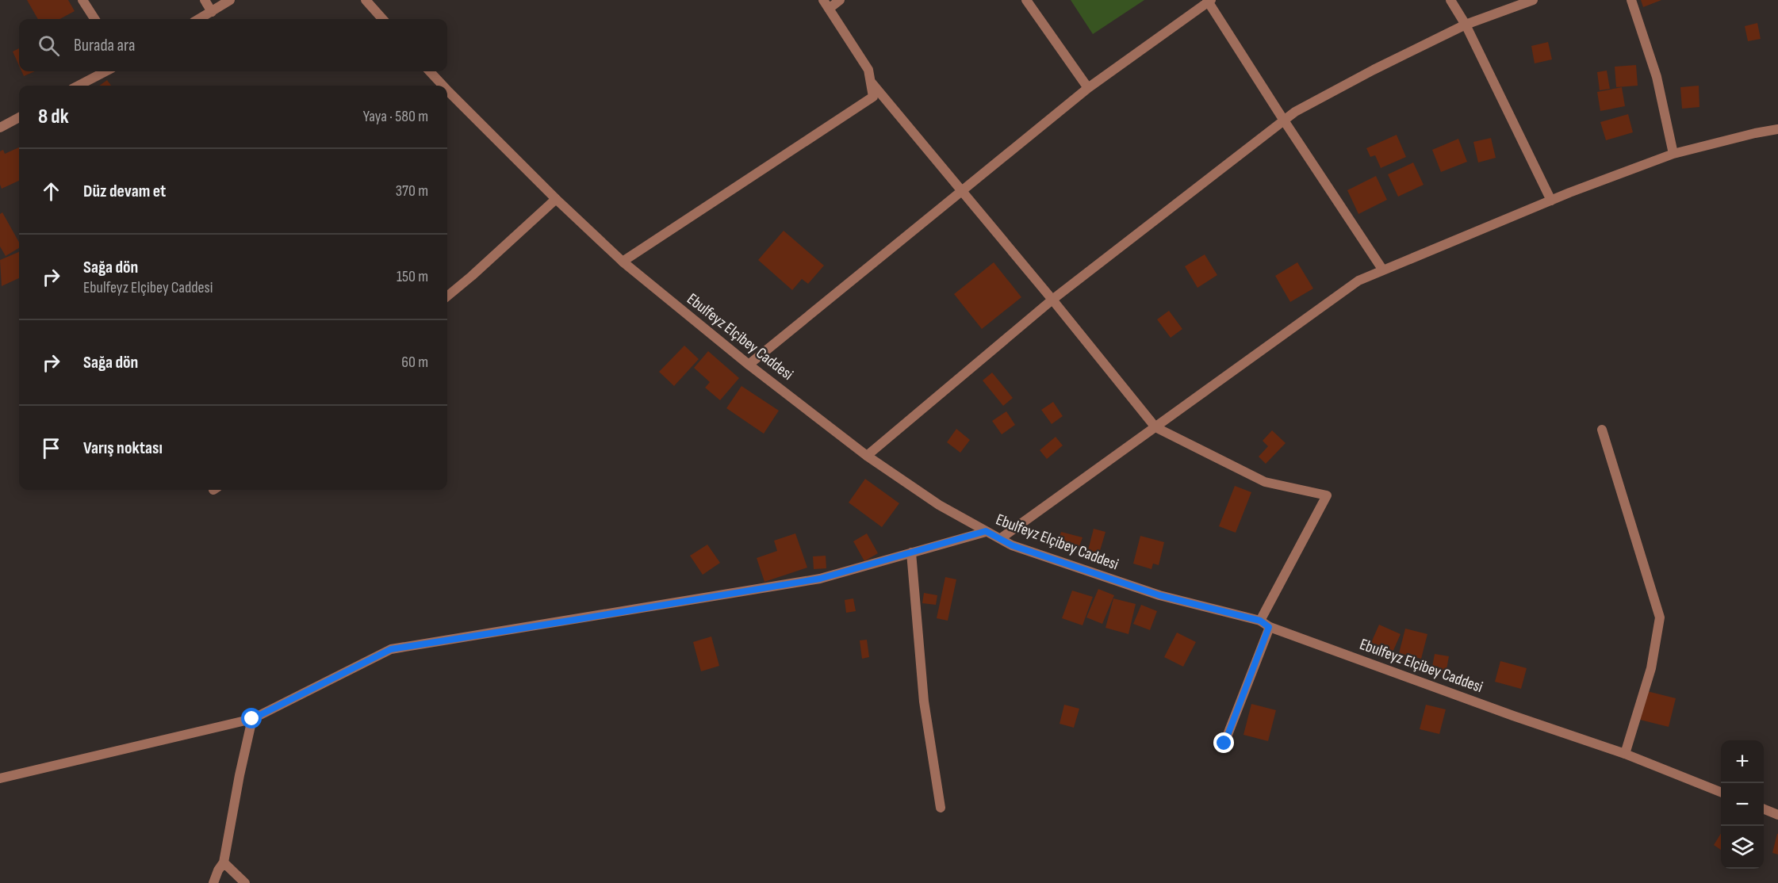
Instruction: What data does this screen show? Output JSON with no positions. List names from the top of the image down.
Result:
{
  "streets": {
    "street": ["Ebulfeyz Elçibey Caddesi"]
  },
  "page": {
    "search": "Burada ara",
    "heading": ["8 dk", "Yaya · 580 m"],
    "list": [
      ["Düz devam et", "370 m"],
      ["Sağa dön", "Ebulfeyz Elçibey Caddesi", "150 m"],
      ["Sağa dön", "60 m"],
      "Varış noktası"
    ],
    "map_buttons": ["+", "−"]
  }
}
